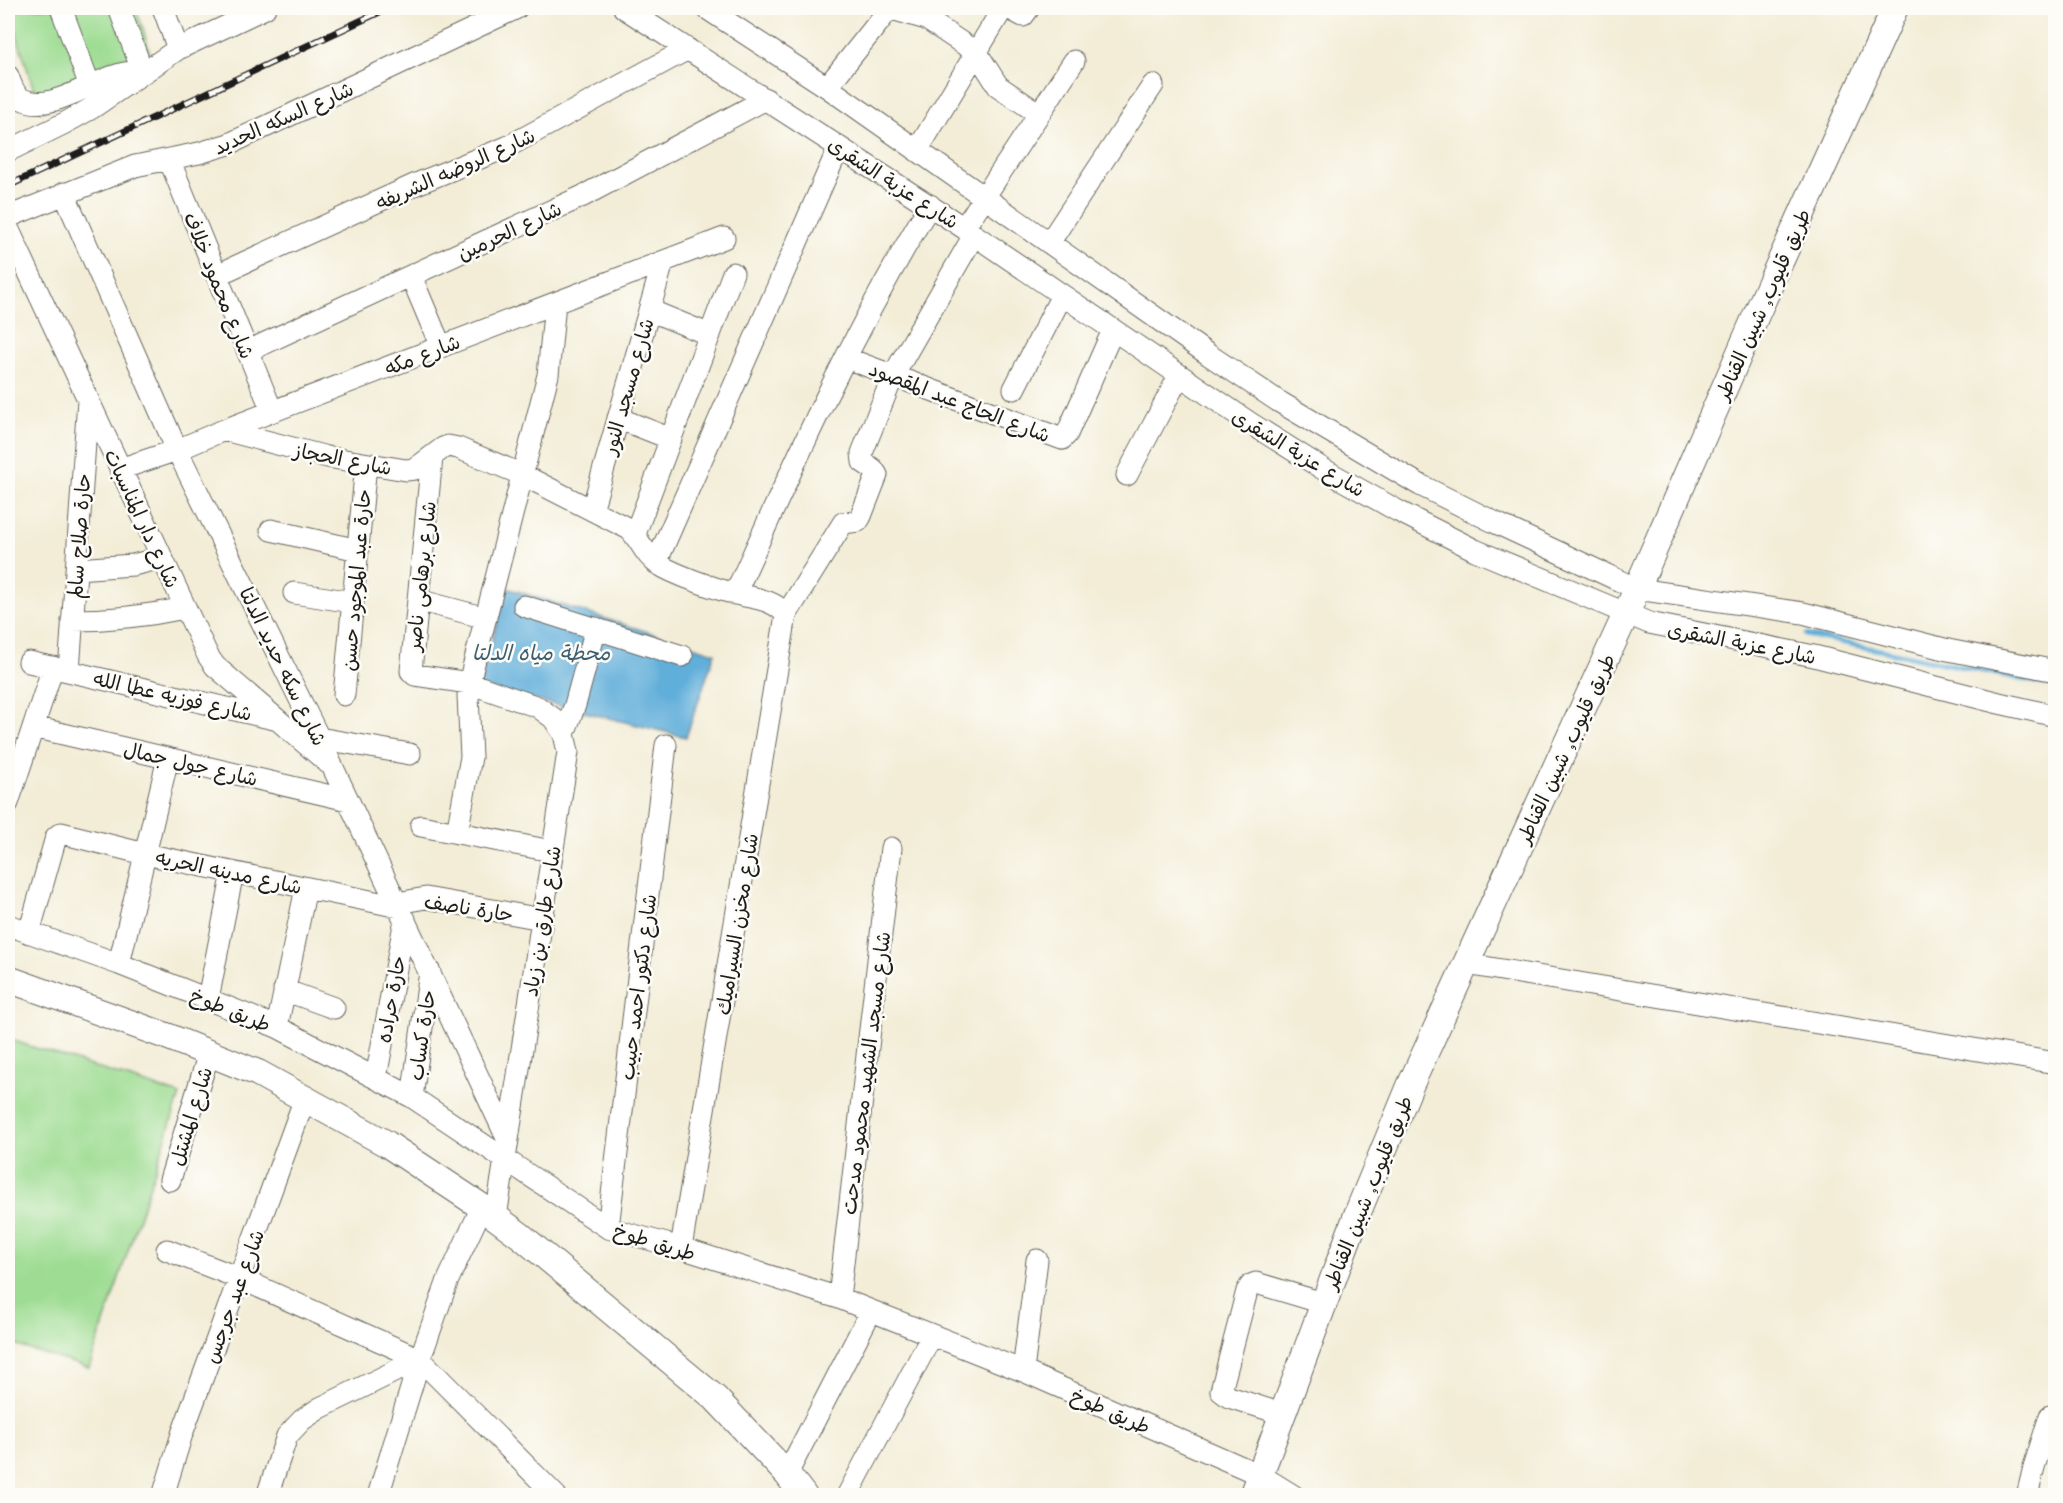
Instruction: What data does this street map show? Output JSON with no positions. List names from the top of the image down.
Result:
{
  "streets": {
    "main road": ["طريق قليوب, شبين القناطر"],
    "street": [
      "شارع السكه الحديد",
      "شارع الروضه الشريفه",
      "شارع عزبة الشقرى",
      "شارع الحرمين",
      "شارع محمود خلاف",
      "شارع مكه",
      "شارع مسجد النور",
      "شارع الحاج عبد المقصود",
      "شارع الحجاز",
      "شارع دار المناسبات",
      "حارة صلاح سالم",
      "شارع برهامى ناصر",
      "حارة عبد الموجود حسن",
      "شارع سكه حديد الدلتا",
      "شارع فوزيه عطا الله",
      "شارع جول جمال",
      "شارع مدينه الحريه",
      "حارة ناصف",
      "شارع طارق بن زياد",
      "شارع مخزن السيراميك",
      "شارع دكتور احمد حبيب",
      "حارة حراده",
      "طريق طوخ",
      "حارة كساب",
      "شارع مسجد الشهيد محمود مدحت",
      "شارع المشتل",
      "شارع عبد جرجس"
    ]
  },
  "crossings": [
    ["شارع السكه الحديد", "شارع محمود خلاف"],
    ["شارع السكه الحديد", "شارع سكه حديد الدلتا"],
    ["شارع الروضه الشريفه", "شارع عزبة الشقرى"],
    ["شارع الروضه الشريفه", "شارع محمود خلاف"],
    ["شارع عزبة الشقرى", "شارع الحرمين"],
    ["شارع عزبة الشقرى", "طريق قليوب, شبين القناطر"],
    ["شارع عزبة الشقرى", "شارع الحاج عبد المقصود"],
    ["شارع الحرمين", "شارع محمود خلاف"],
    ["شارع محمود خلاف", "شارع مكه"],
    ["طريق قليوب, شبين القناطر", "طريق طوخ"],
    ["شارع مكه", "شارع مسجد النور"],
    ["شارع مكه", "شارع الحجاز"],
    ["شارع مكه", "شارع دار المناسبات"],
    ["شارع مكه", "شارع سكه حديد الدلتا"],
    ["شارع مسجد النور", "شارع الحجاز"],
    ["شارع الحجاز", "شارع برهامى ناصر"],
    ["شارع الحجاز", "حارة عبد الموجود حسن"],
    ["شارع دار المناسبات", "حارة صلاح سالم"],
    ["شارع دار المناسبات", "شارع سكه حديد الدلتا"],
    ["شارع دار المناسبات", "شارع فوزيه عطا الله"],
    ["حارة صلاح سالم", "شارع فوزيه عطا الله"],
    ["حارة صلاح سالم", "شارع جول جمال"],
    ["شارع سكه حديد الدلتا", "شارع جول جمال"],
    ["شارع سكه حديد الدلتا", "شارع مدينه الحريه"],
    ["شارع سكه حديد الدلتا", "حارة ناصف"],
    ["شارع سكه حديد الدلتا", "شارع طارق بن زياد"],
    ["شارع سكه حديد الدلتا", "حارة حراده"],
    ["شارع سكه حديد الدلتا", "طريق طوخ"],
    ["شارع سكه حديد الدلتا", "حارة كساب"],
    ["شارع مدينه الحريه", "حارة ناصف"],
    ["شارع مدينه الحريه", "حارة حراده"],
    ["شارع مدينه الحريه", "طريق طوخ"],
    ["حارة ناصف", "شارع طارق بن زياد"],
    ["حارة ناصف", "حارة حراده"],
    ["شارع طارق بن زياد", "طريق طوخ"],
    ["شارع مخزن السيراميك", "طريق طوخ"],
    ["شارع دكتور احمد حبيب", "طريق طوخ"],
    ["حارة حراده", "طريق طوخ"],
    ["طريق طوخ", "حارة كساب"],
    ["طريق طوخ", "شارع مسجد الشهيد محمود مدحت"]
  ],
  "water": ["محطة مياه الدلتا"]
}
